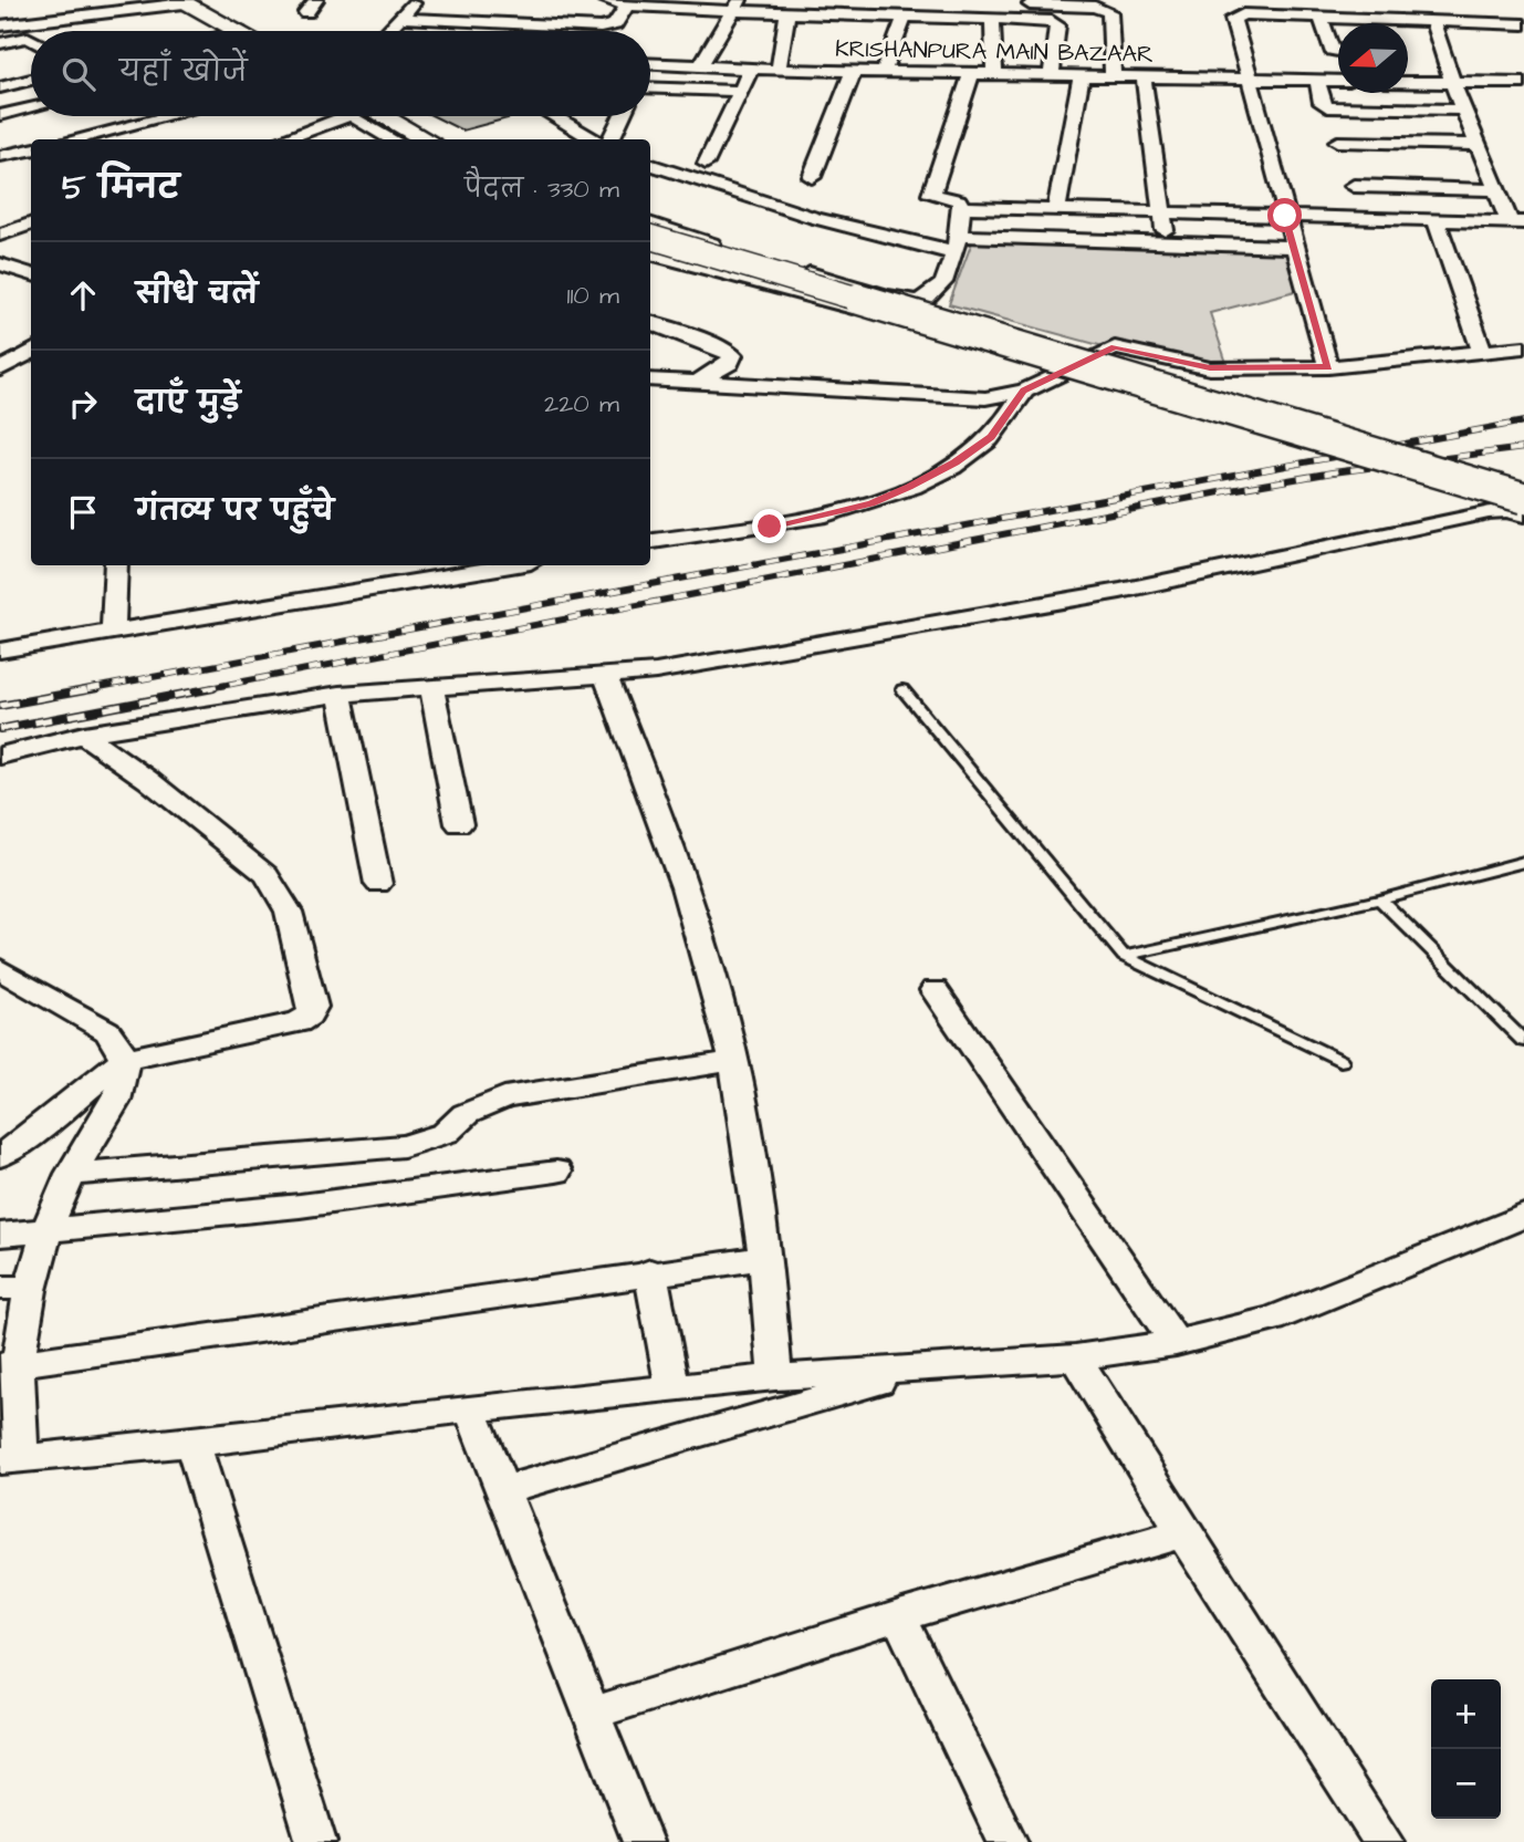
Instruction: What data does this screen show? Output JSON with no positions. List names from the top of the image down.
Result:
{
  "streets": {
    "street": ["KRISHANPURA MAIN BAZAAR"]
  },
  "north": "left",
  "page": {
    "search": "यहाँ खोजें",
    "heading": ["5 मिनट", "पैदल · 330 m"],
    "list": [
      ["सीधे चलें", "110 m"],
      ["दाएँ मुड़ें", "220 m"],
      "गंतव्य पर पहुँचे"
    ],
    "map_buttons": ["+", "−"]
  }
}
